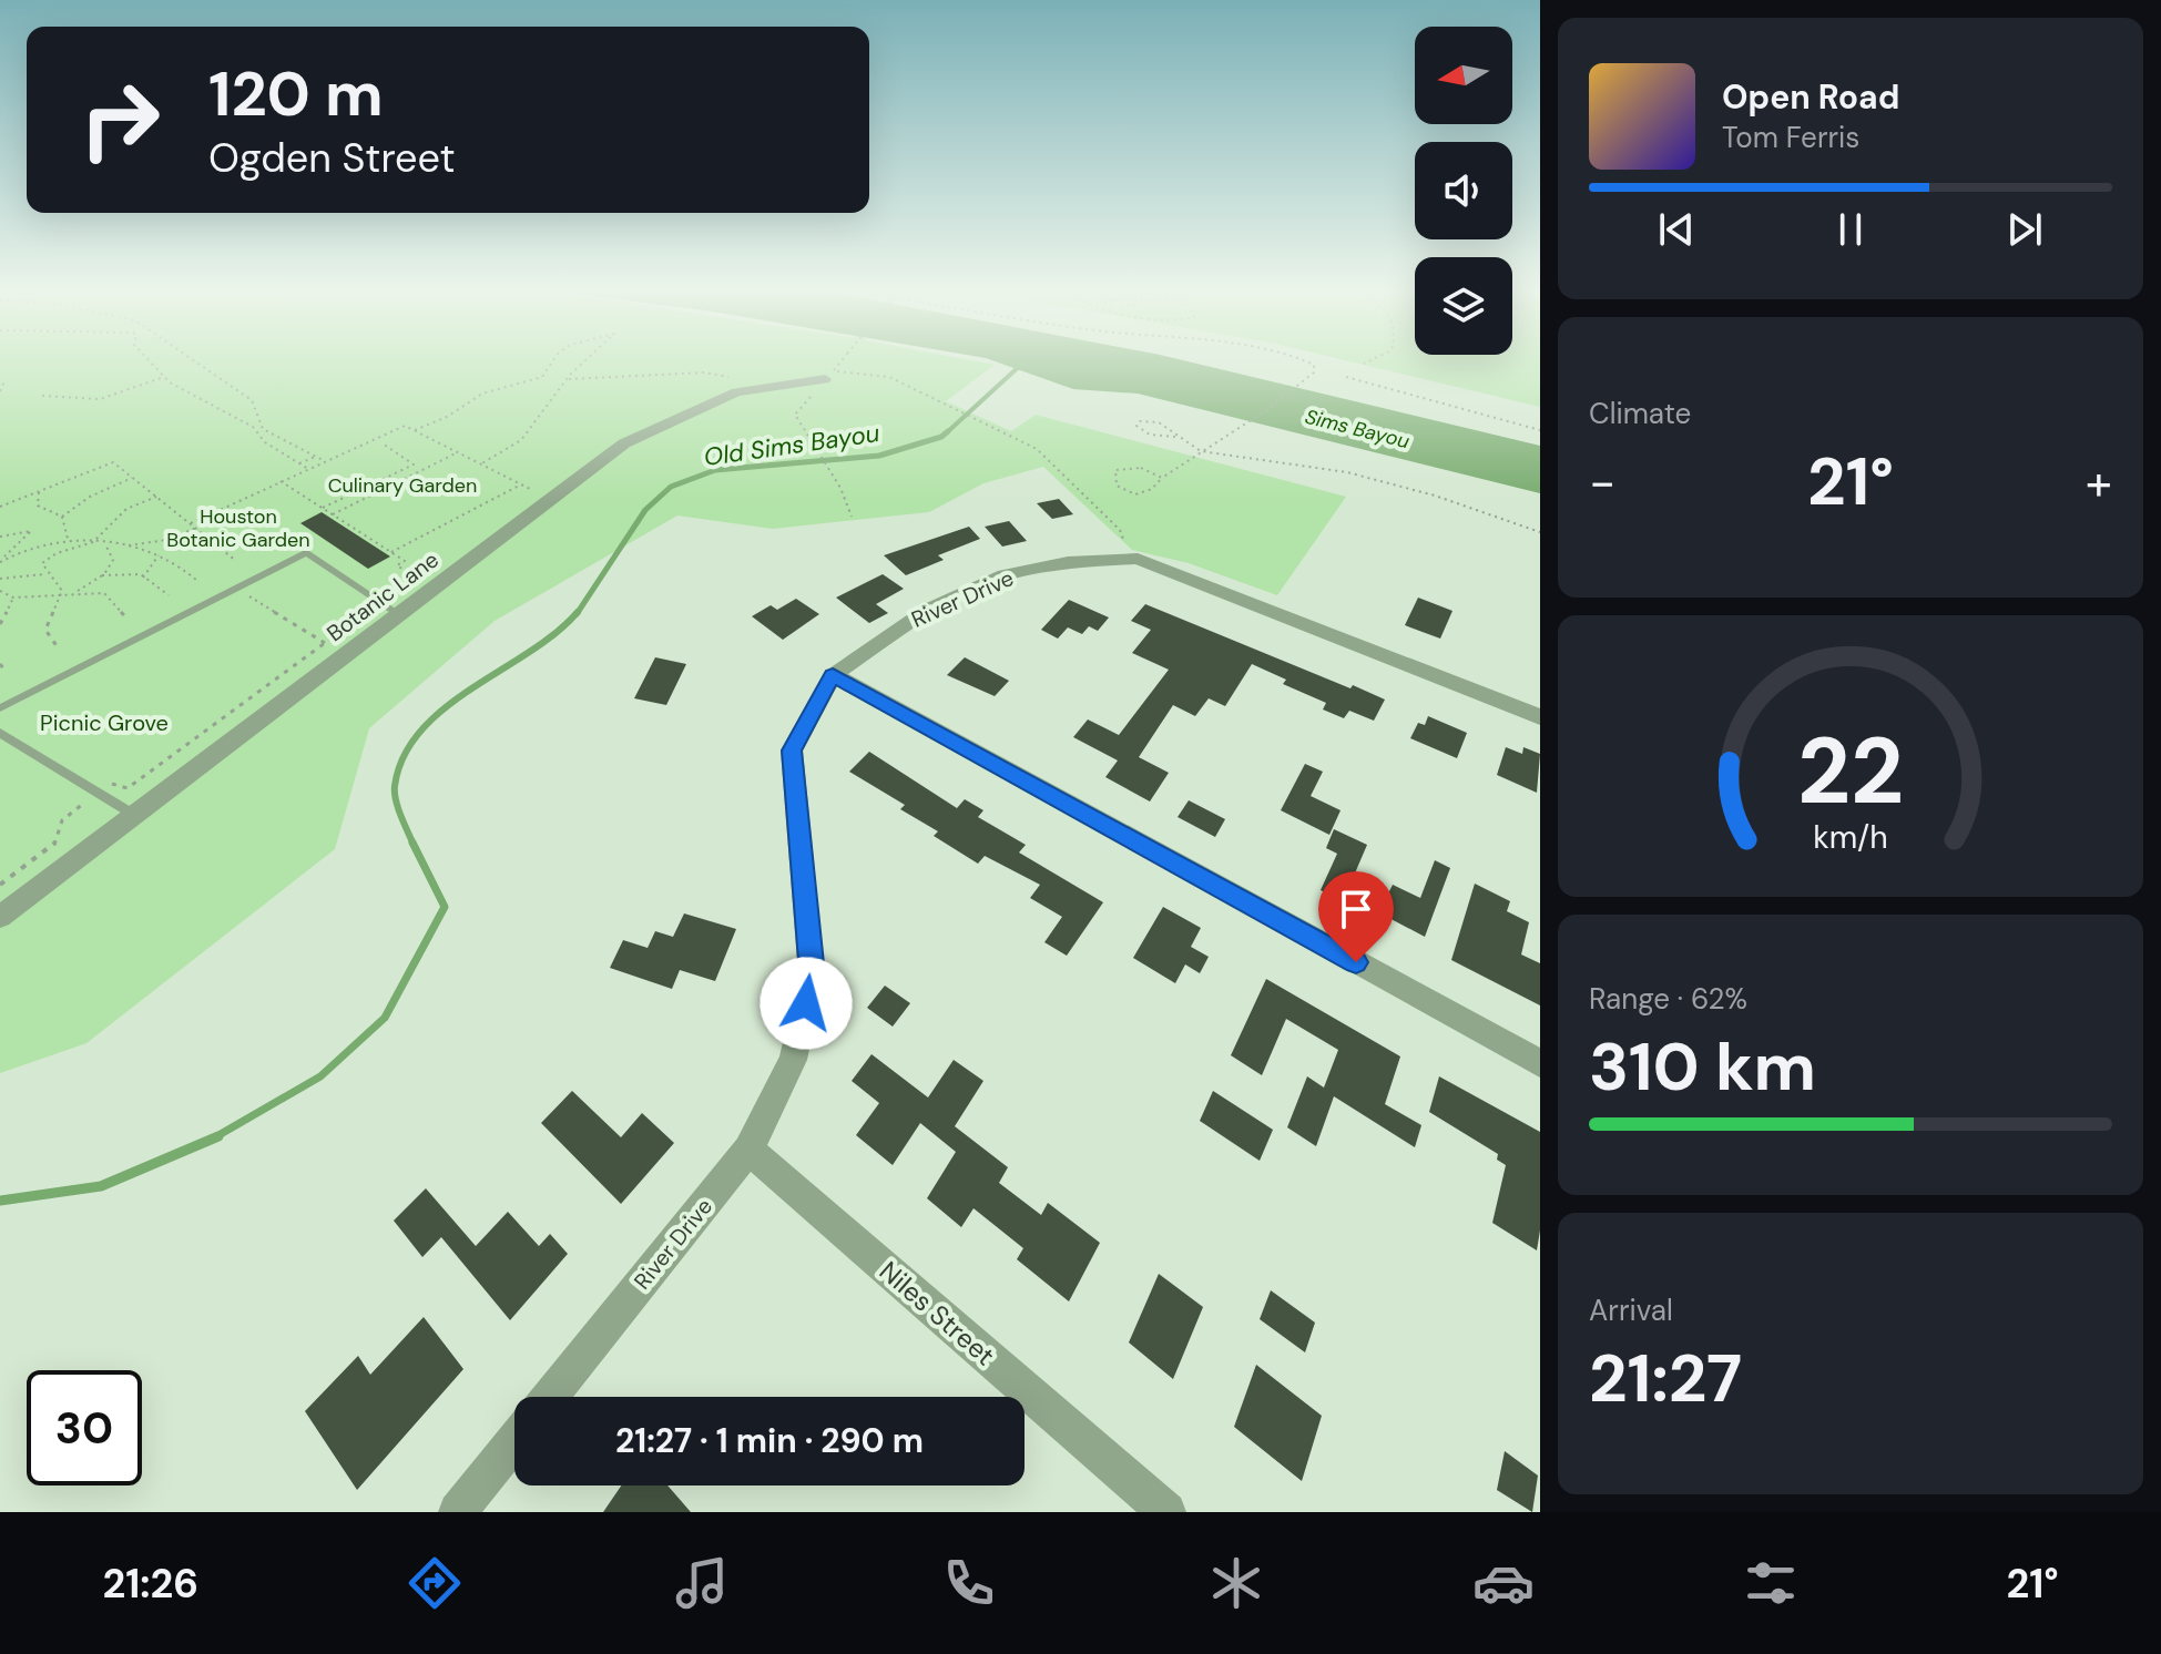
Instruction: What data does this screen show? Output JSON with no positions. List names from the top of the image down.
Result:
{
  "streets": {
    "street": ["Botanic Lane", "River Drive", "Niles Street"]
  },
  "crossings": [
    ["River Drive", "Niles Street"]
  ],
  "water": ["Sims Bayou", "Old Sims Bayou"],
  "parks": ["Culinary Garden", "Houston Botanic Garden", "Picnic Grove"],
  "north": "left",
  "page": {
    "turn": ["120 m", "Ogden Street"],
    "song": ["Open Road", "Tom Ferris"],
    "tile": [
      "Climate",
      ["Range · 62%", "310 km"],
      ["Arrival", "21:27"]
    ],
    "heat": ["−", "21°", "+"],
    "limit": "30",
    "trip": "21:27 · 1 min · 290 m",
    "tabs": ["21:26", "21°"],
    "gauge": ["22", "km/h"]
  }
}
